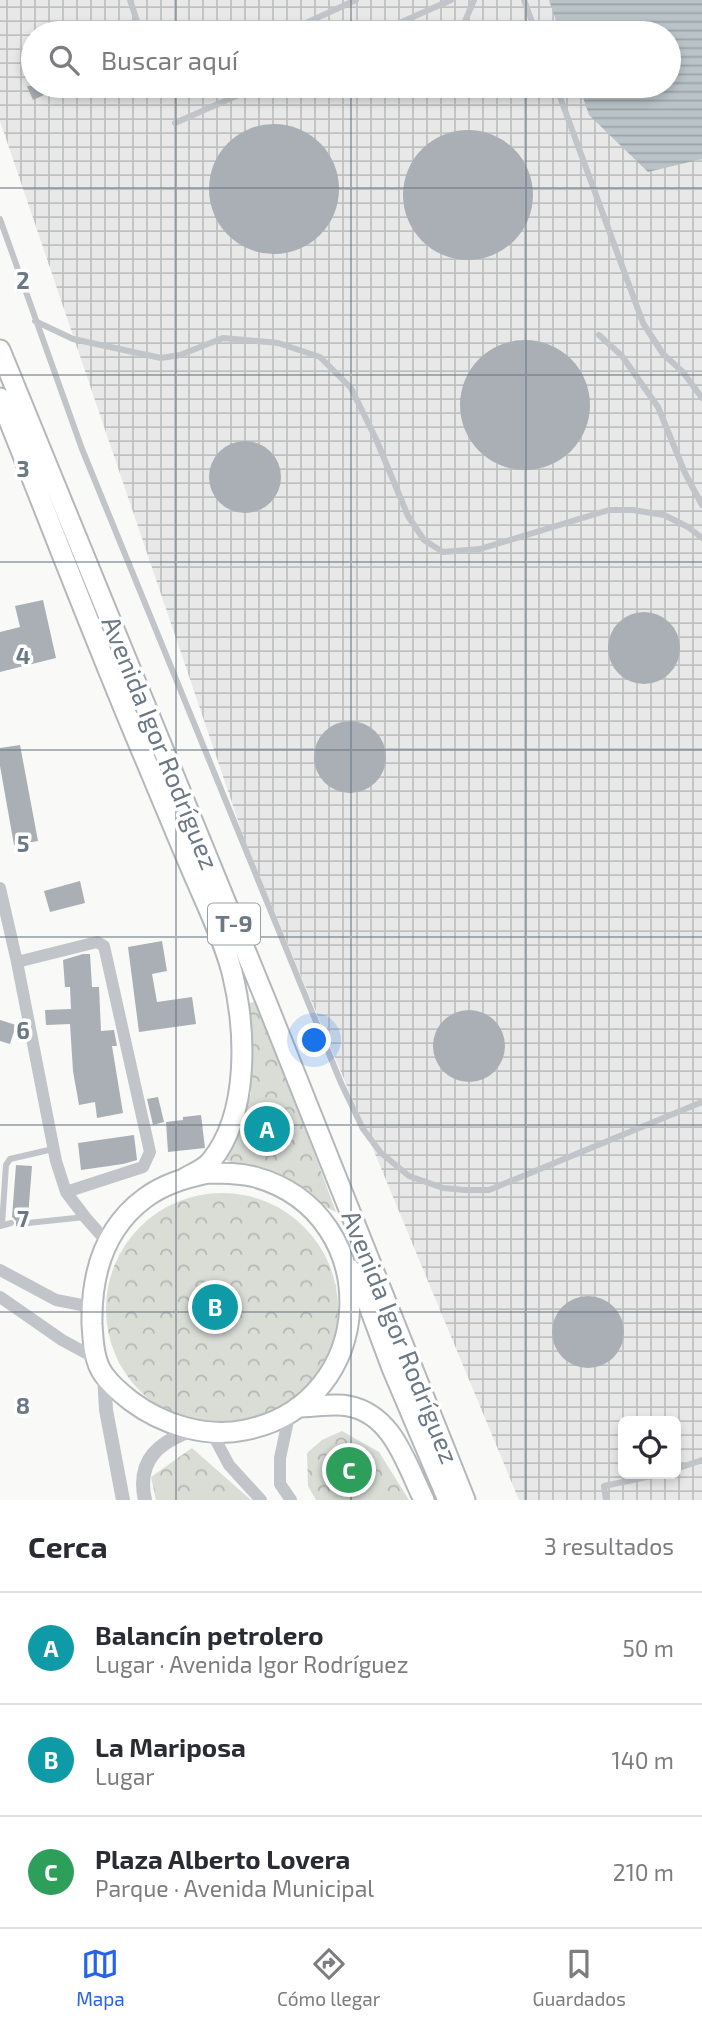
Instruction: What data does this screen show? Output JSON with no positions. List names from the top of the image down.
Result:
{
  "streets": {
    "highway": ["Avenida Igor Rodríguez", "T-9"]
  },
  "crossings": [
    ["Avenida Igor Rodríguez", "T-9"]
  ],
  "page": {
    "search": "Buscar aquí",
    "pins": ["A", "B", "C"],
    "heading": ["Cerca", "3 resultados"],
    "list": [
      {
        "mark": "A",
        "name": "Balancín petrolero",
        "note": "Lugar · Avenida Igor Rodríguez",
        "value": "50 m"
      },
      {
        "mark": "B",
        "name": "La Mariposa",
        "note": "Lugar",
        "value": "140 m"
      },
      {
        "mark": "C",
        "name": "Plaza Alberto Lovera",
        "note": "Parque · Avenida Municipal",
        "value": "210 m"
      }
    ],
    "nav": ["Mapa", "Cómo llegar", "Guardados"]
  },
  "grid": {
    "rows": [
      "2",
      "3",
      "4",
      "5",
      "6",
      "7",
      "8"
    ]
  }
}
